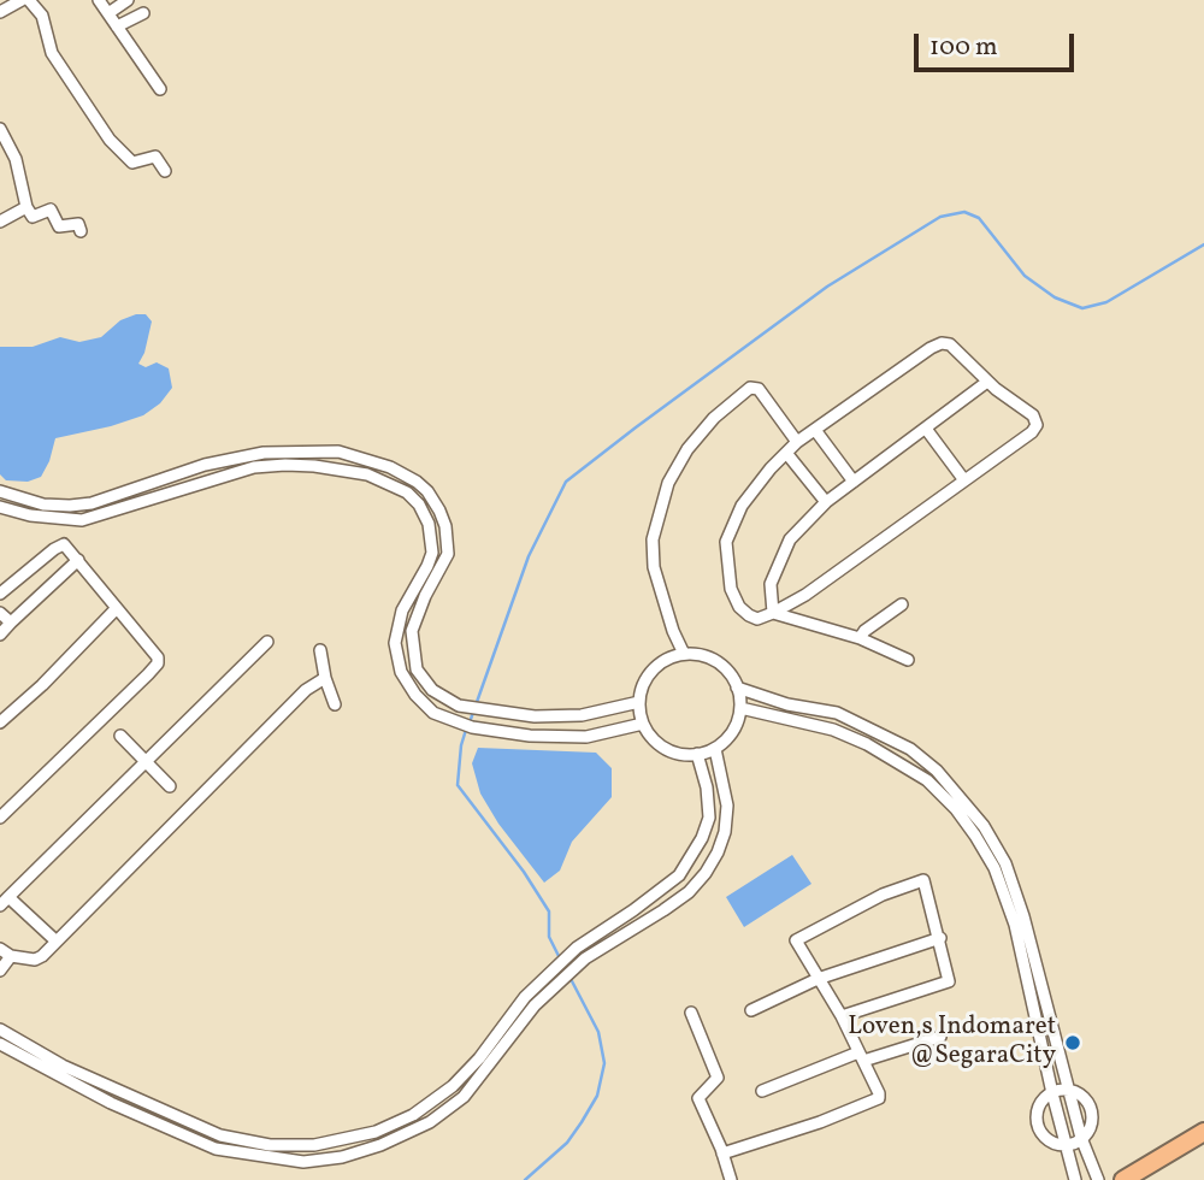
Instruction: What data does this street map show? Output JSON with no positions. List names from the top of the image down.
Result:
{
  "places": ["Loven,s Indomaret @SegaraCity"],
  "scale_bar": "100 m"
}
